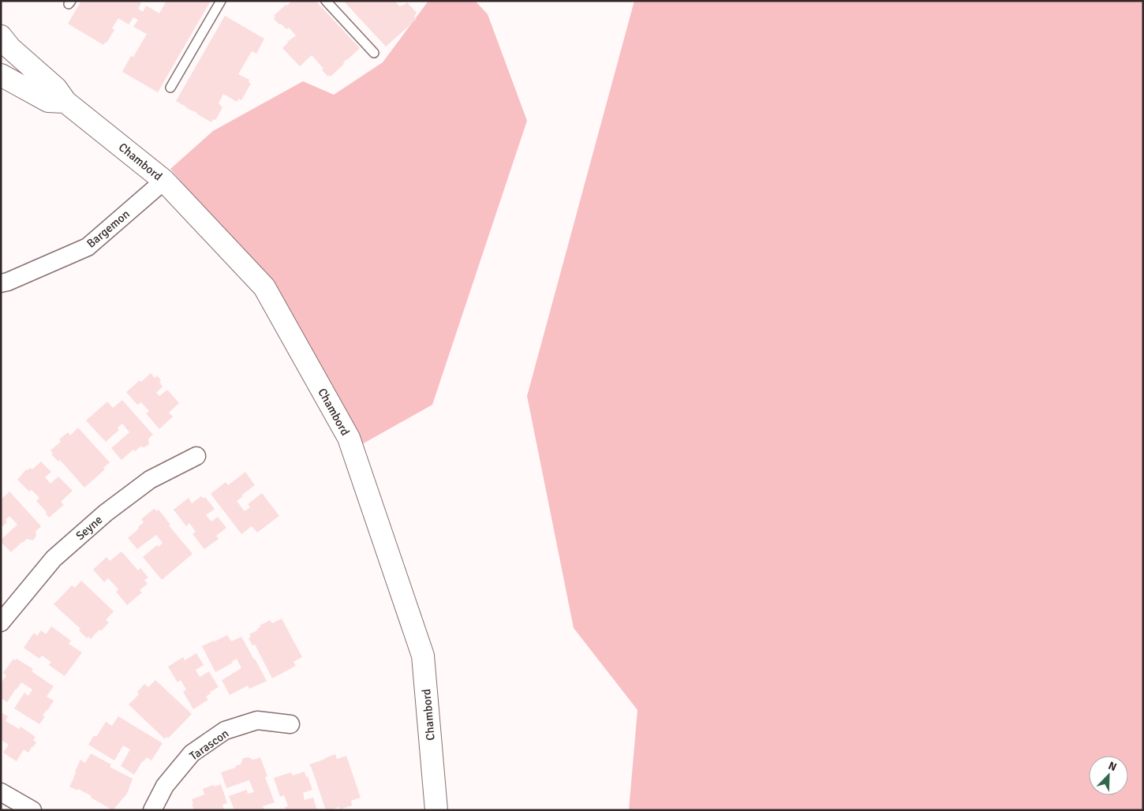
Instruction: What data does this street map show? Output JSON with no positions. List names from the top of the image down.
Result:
{
  "streets": {
    "street": [
      "Chambord",
      "Bargemon",
      "Seyne",
      "Tarascon"
    ]
  },
  "crossings": [
    ["Chambord", "Bargemon"]
  ],
  "north": "top right"
}
